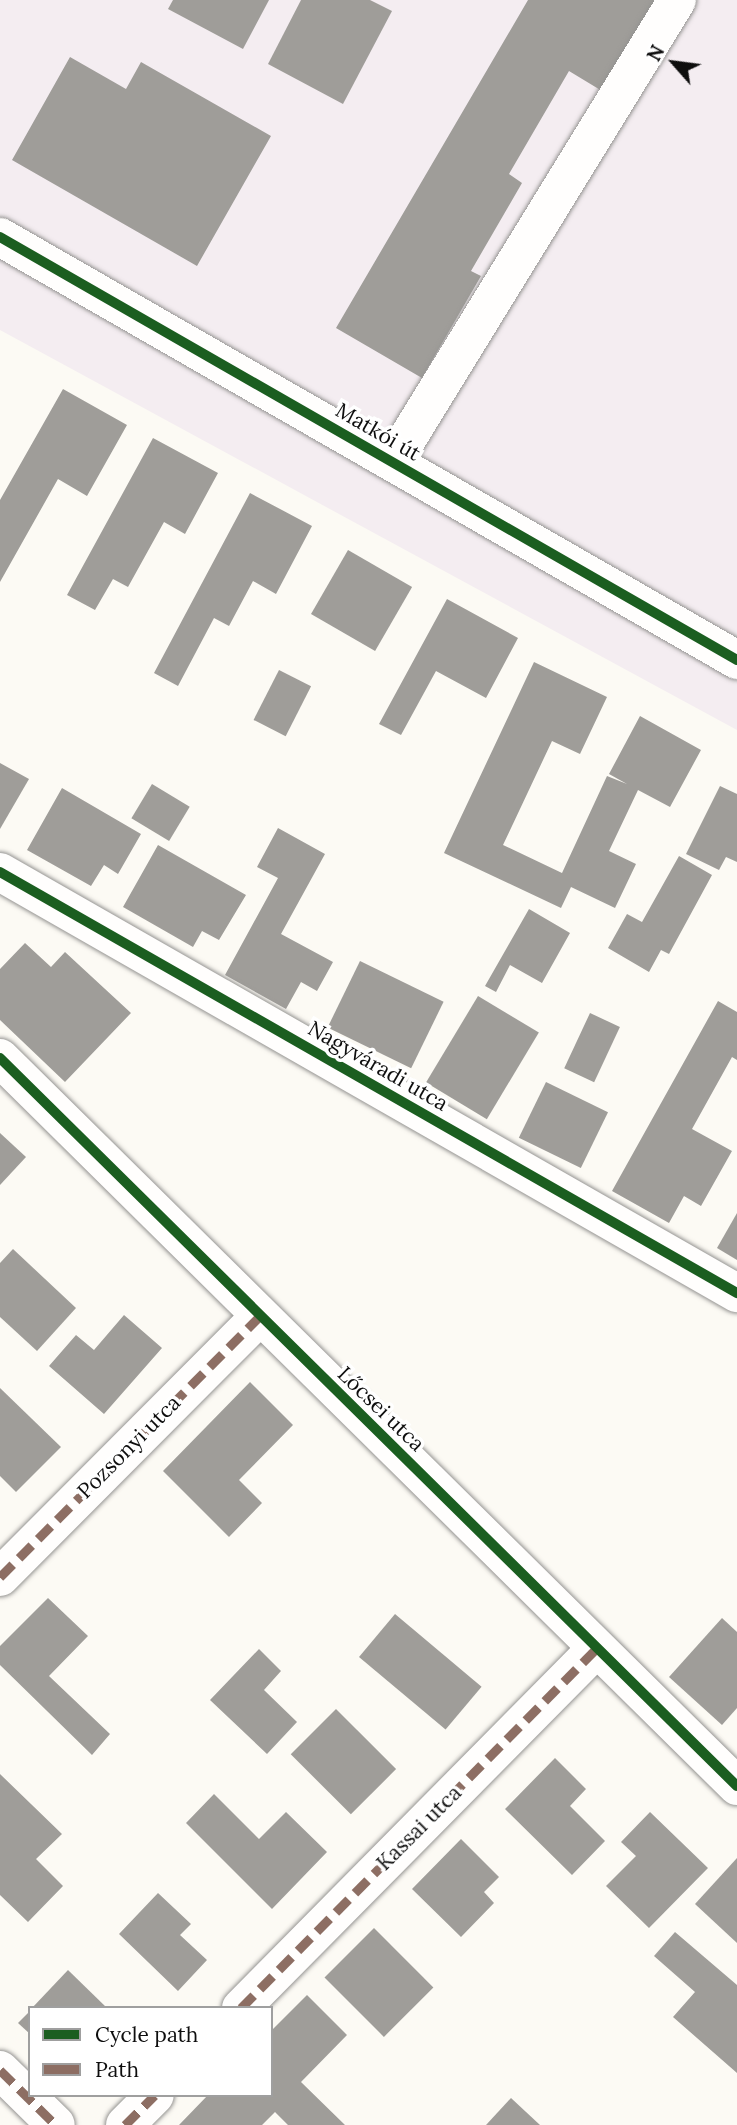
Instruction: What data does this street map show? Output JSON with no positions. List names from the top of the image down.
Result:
{
  "streets": {
    "street": [
      "Matkói út",
      "Nagyváradi utca",
      "Lőcsei utca",
      "Pozsonyi utca",
      "Kassai utca"
    ]
  },
  "crossings": [
    ["Lőcsei utca", "Pozsonyi utca"],
    ["Lőcsei utca", "Kassai utca"]
  ],
  "legend": ["Cycle path", "Path"],
  "north": "top left"
}
